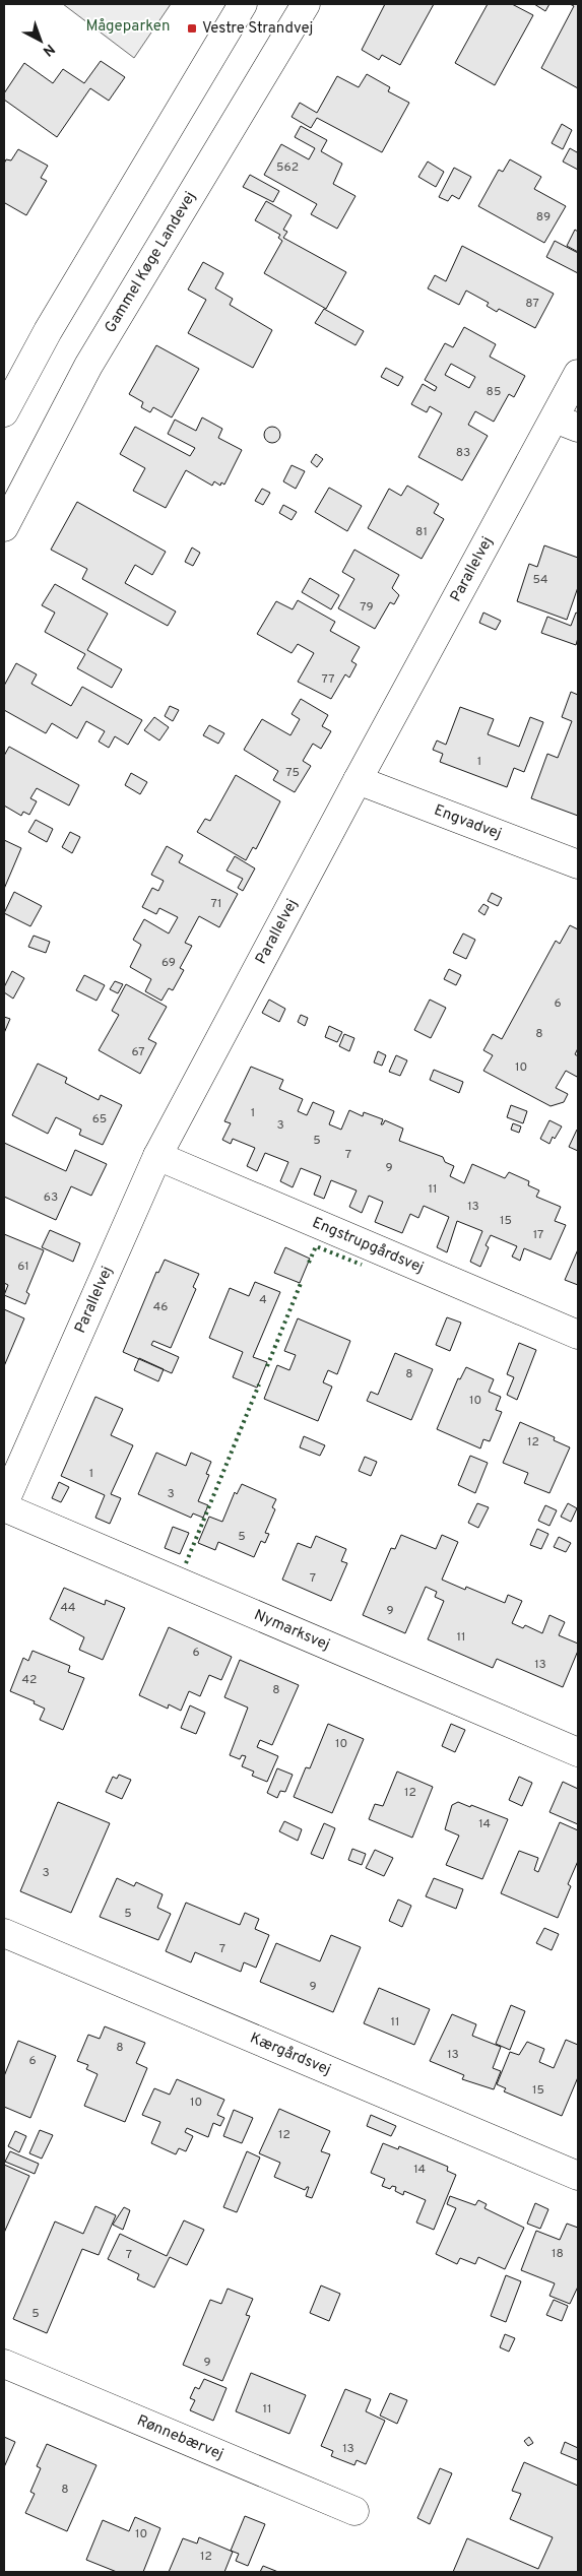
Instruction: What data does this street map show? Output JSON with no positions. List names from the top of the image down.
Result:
{
  "streets": {
    "street": [
      "Gammel Køge Landevej",
      "Parallelvej",
      "Engvadvej",
      "Engstrupgårdsvej",
      "Nymarksvej",
      "Kærgårdsvej",
      "Rønnebærvej"
    ]
  },
  "crossings": [
    ["Parallelvej", "Engvadvej"],
    ["Parallelvej", "Engstrupgårdsvej"],
    ["Parallelvej", "Nymarksvej"]
  ],
  "parks": ["Mågeparken"],
  "places": {
    "transit": ["Vestre Strandvej"]
  },
  "house_numbers": [
    "562",
    "89",
    "87",
    "85",
    "83",
    "81",
    "54",
    "79",
    "77",
    "1",
    "75",
    "71",
    "69",
    "6",
    "8",
    "67",
    "10",
    "1",
    "65",
    "3",
    "5",
    "7",
    "9",
    "11",
    "63",
    "13",
    "15",
    "17",
    "61",
    "4",
    "46",
    "8",
    "10",
    "12",
    "1",
    "3",
    "5",
    "7",
    "44",
    "9",
    "11",
    "6",
    "13",
    "42",
    "8",
    "10",
    "12",
    "14",
    "3",
    "5",
    "7",
    "9",
    "11",
    "8",
    "13",
    "6",
    "15",
    "10",
    "12",
    "14",
    "18",
    "7",
    "5",
    "9",
    "11",
    "13",
    "8",
    "10",
    "12"
  ],
  "north": "bottom right"
}
